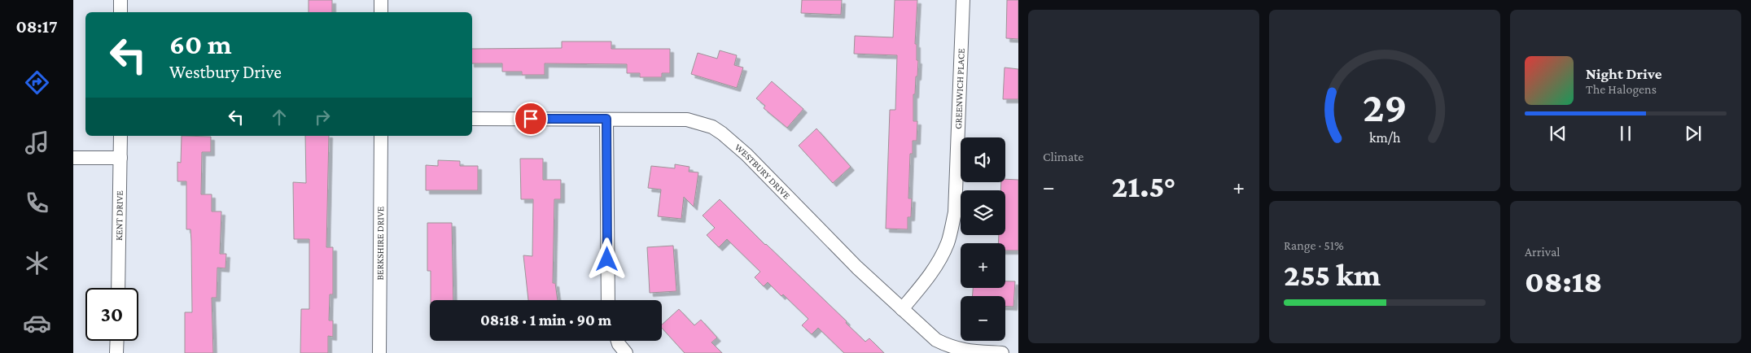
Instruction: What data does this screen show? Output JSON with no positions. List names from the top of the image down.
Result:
{
  "streets": {
    "street": [
      "GREENWICH PLACE",
      "WESTBURY DRIVE",
      "KENT DRIVE",
      "BERKSHIRE DRIVE"
    ]
  },
  "crossings": [
    ["GREENWICH PLACE", "WESTBURY DRIVE"]
  ],
  "page": {
    "tabs": "08:17",
    "tile": [
      "Climate",
      ["Range · 51%", "255 km"],
      ["Arrival", "08:18"]
    ],
    "turn": ["60 m", "Westbury Drive"],
    "song": ["Night Drive", "The Halogens"],
    "map_buttons": ["+", "−"],
    "heat": ["−", "21.5°", "+"],
    "limit": "30",
    "trip": "08:18 · 1 min · 90 m",
    "gauge": ["29", "km/h"]
  }
}
